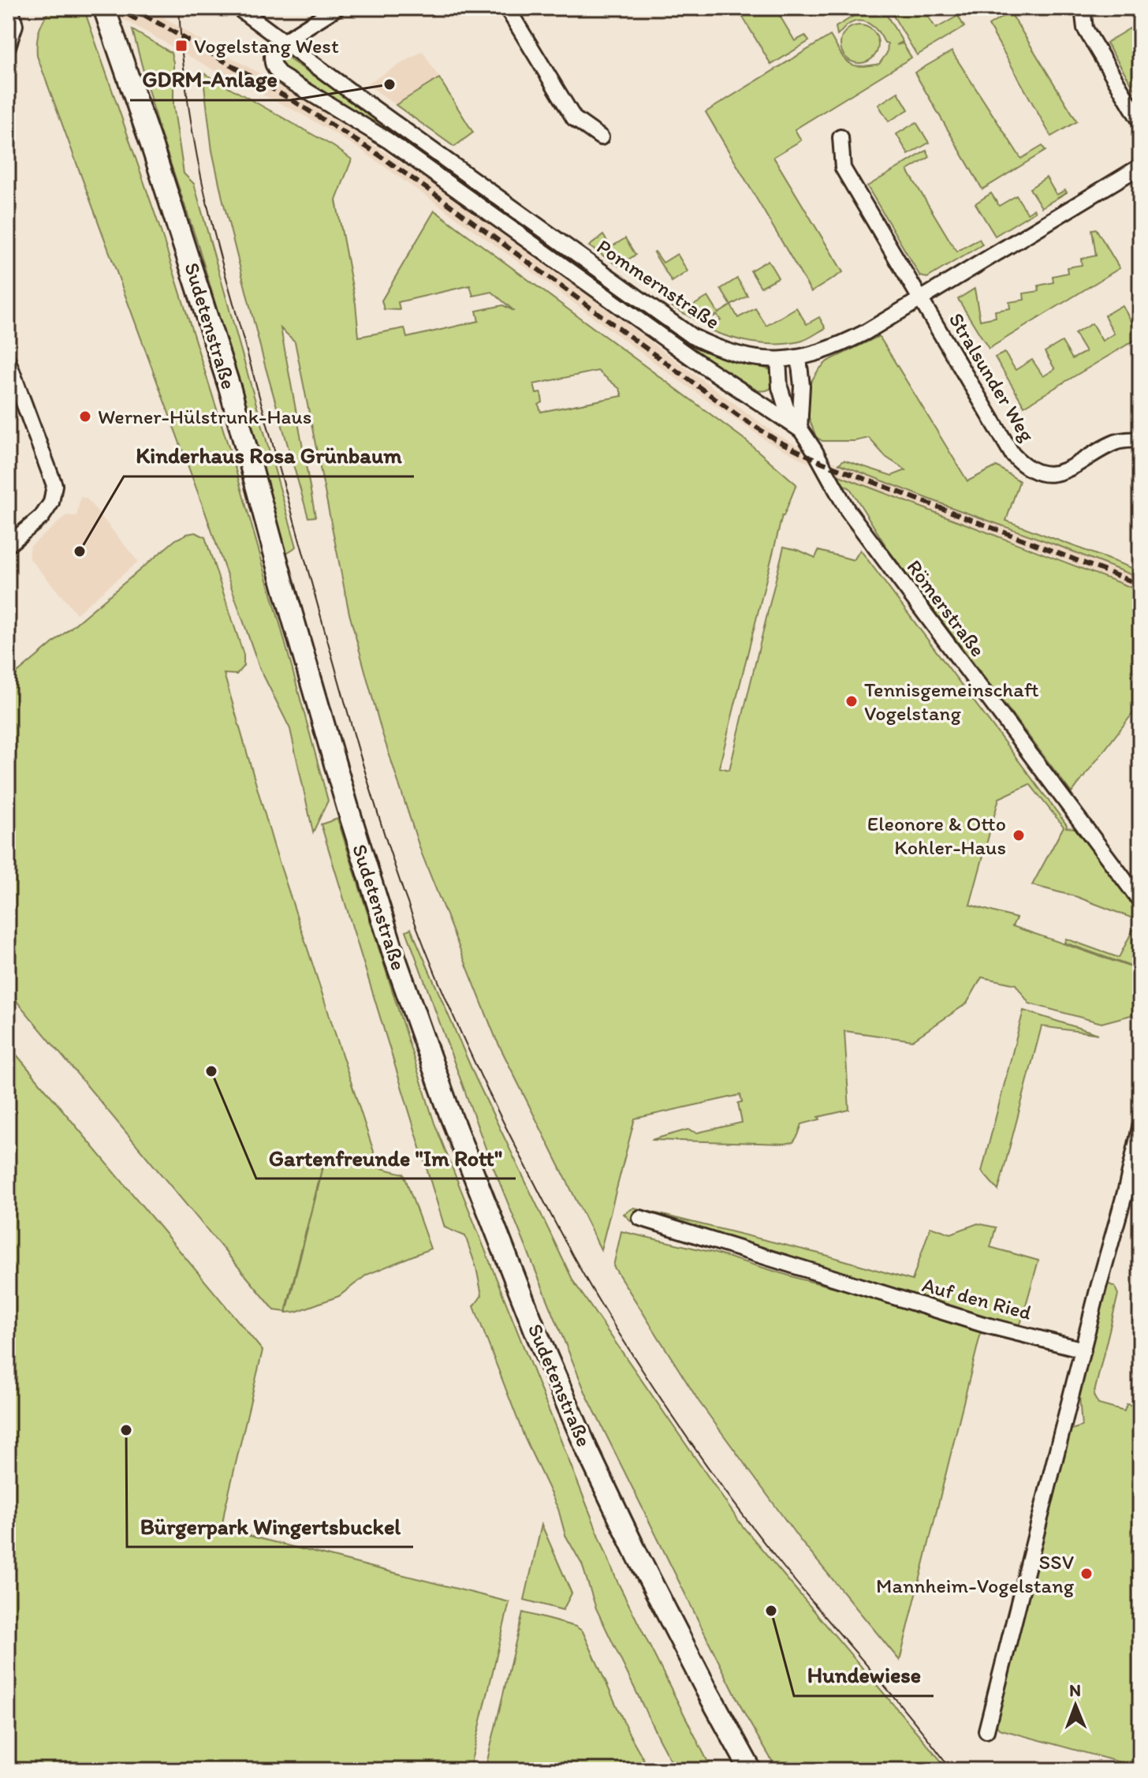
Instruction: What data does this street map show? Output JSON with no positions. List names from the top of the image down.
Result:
{
  "streets": {
    "main road": ["Sudetenstraße"],
    "street": [
      "Pommernstraße",
      "Stralsunder Weg",
      "Römerstraße",
      "Auf den Ried"
    ]
  },
  "crossings": [
    ["Pommernstraße", "Stralsunder Weg"],
    ["Pommernstraße", "Römerstraße"]
  ],
  "places": {
    "transit": ["Vogelstang West"],
    "other": [
      "GDRM-Anlage",
      "Werner-Hülstrunk-Haus",
      "Kinderhaus Rosa Grünbaum",
      "Tennisgemeinschaft Vogelstang",
      "Eleonore & Otto Kohler-Haus",
      "Gartenfreunde \"Im Rott\"",
      "Bürgerpark Wingertsbuckel",
      "SSV Mannheim-Vogelstang",
      "Hundewiese"
    ]
  },
  "north": "top"
}
